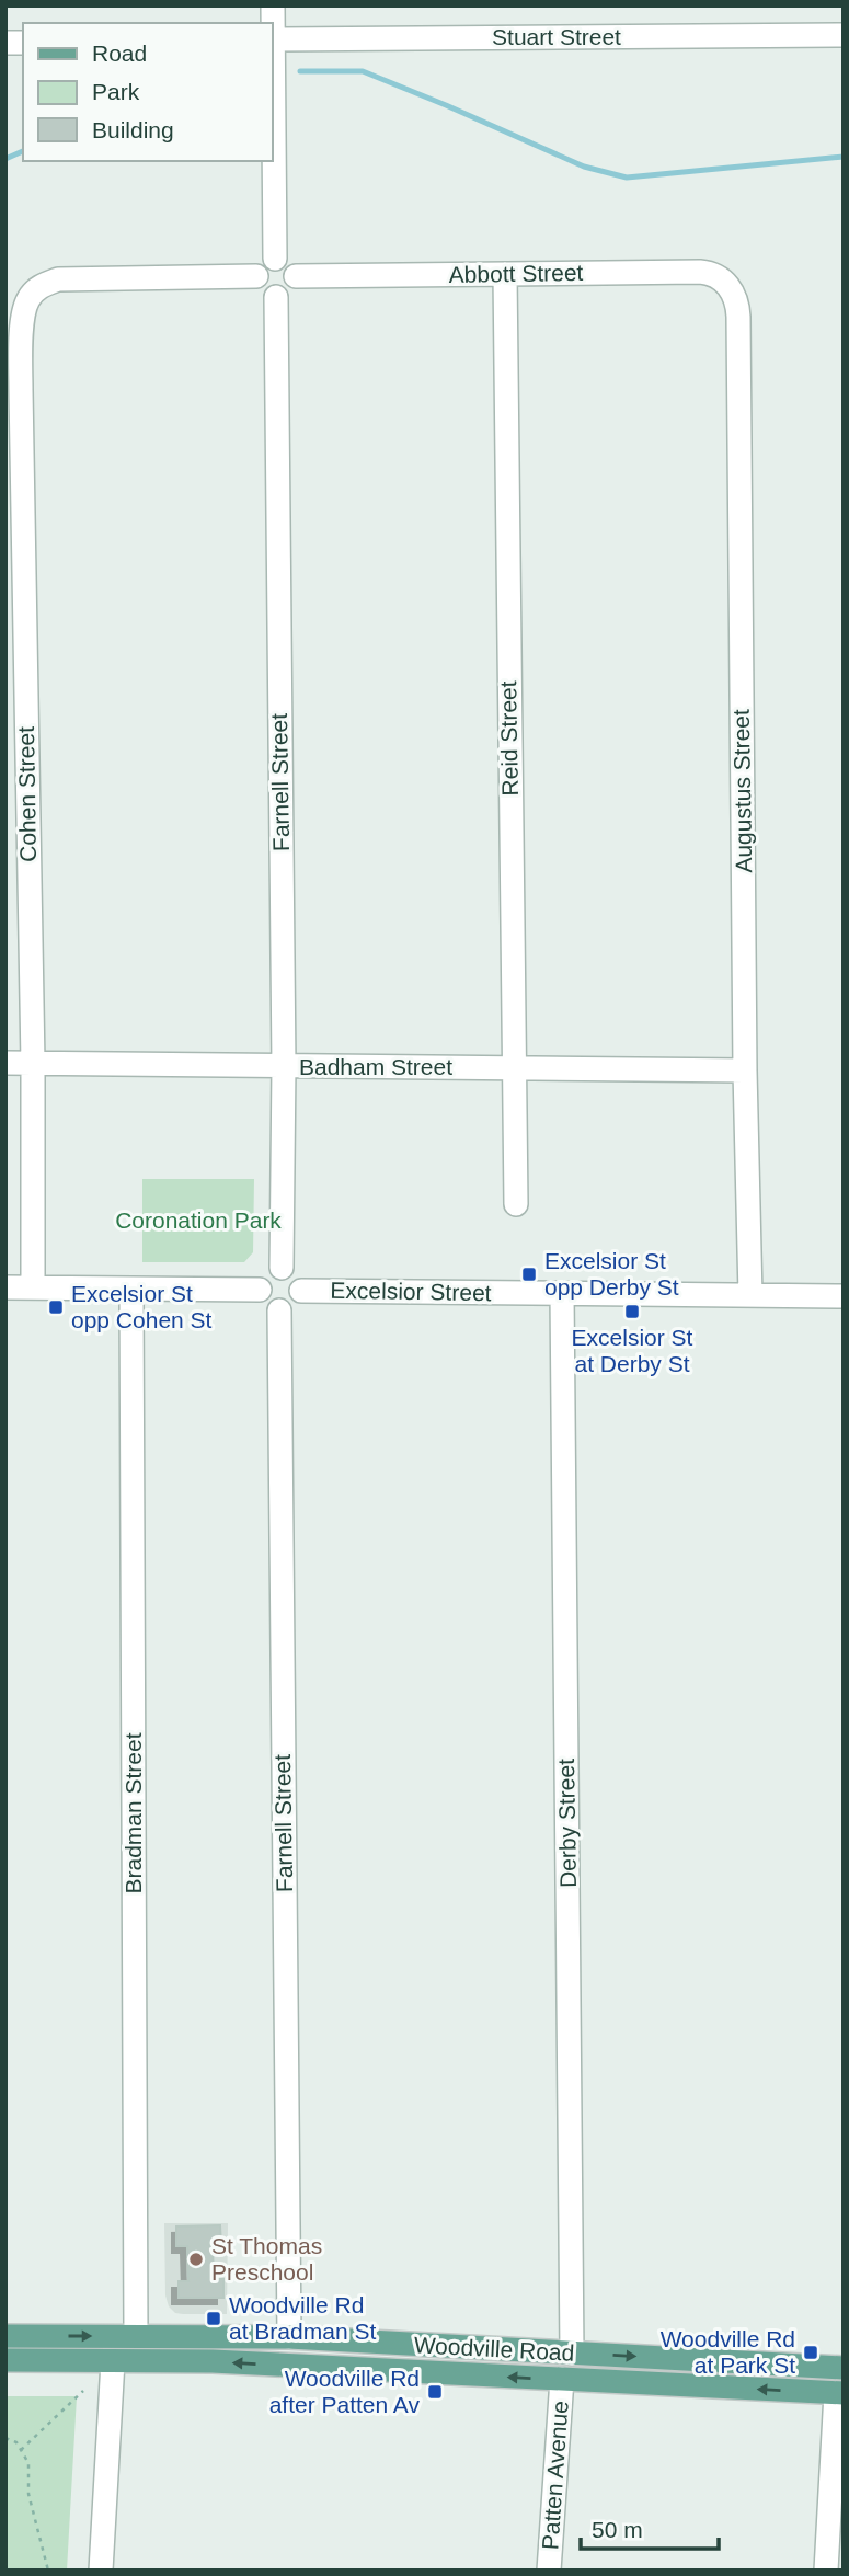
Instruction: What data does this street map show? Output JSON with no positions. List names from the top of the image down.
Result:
{
  "streets": {
    "main road": ["Woodville Road"],
    "street": [
      "Stuart Street",
      "Abbott Street",
      "Reid Street",
      "Farnell Street",
      "Augustus Street",
      "Cohen Street",
      "Badham Street",
      "Excelsior Street",
      "Bradman Street",
      "Derby Street",
      "Patten Avenue"
    ]
  },
  "crossings": [
    ["Abbott Street", "Reid Street"],
    ["Abbott Street", "Farnell Street"],
    ["Abbott Street", "Augustus Street"],
    ["Abbott Street", "Cohen Street"],
    ["Reid Street", "Badham Street"],
    ["Farnell Street", "Cohen Street"],
    ["Farnell Street", "Badham Street"],
    ["Farnell Street", "Excelsior Street"],
    ["Farnell Street", "Woodville Road"],
    ["Augustus Street", "Badham Street"],
    ["Augustus Street", "Excelsior Street"],
    ["Cohen Street", "Badham Street"],
    ["Excelsior Street", "Derby Street"],
    ["Bradman Street", "Woodville Road"],
    ["Derby Street", "Woodville Road"],
    ["Woodville Road", "Patten Avenue"]
  ],
  "parks": ["Coronation Park"],
  "places": {
    "transit": [
      "Excelsior St opp Derby St",
      "Excelsior St opp Cohen St",
      "Excelsior St at Derby St",
      "Woodville Rd at Bradman St",
      "Woodville Rd at Park St",
      "Woodville Rd after Patten Av"
    ],
    "other": ["St Thomas Preschool"]
  },
  "legend": ["Road", "Park", "Building"],
  "scale_bar": "50 m"
}
